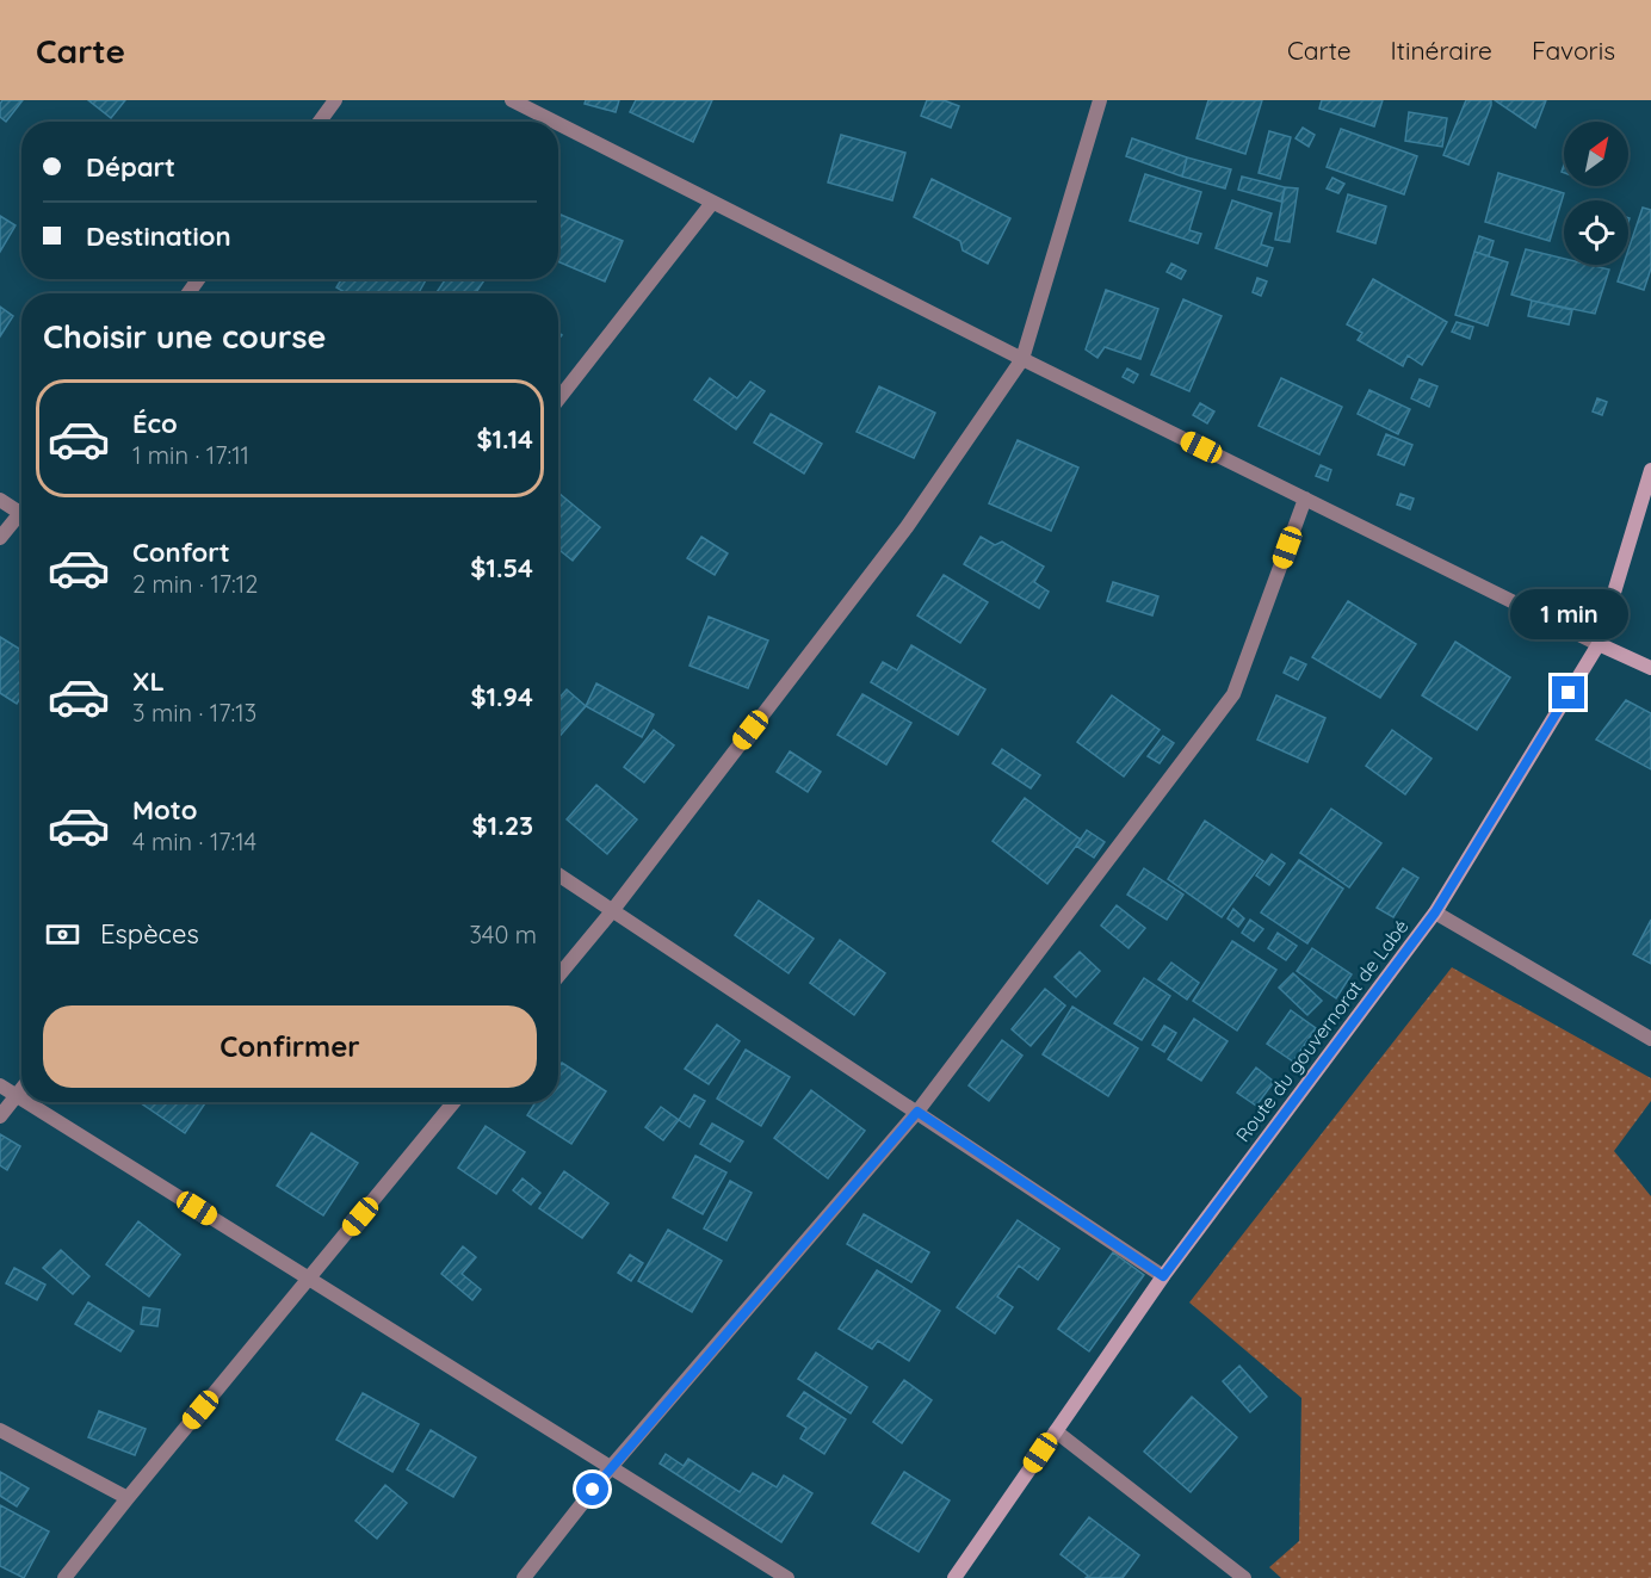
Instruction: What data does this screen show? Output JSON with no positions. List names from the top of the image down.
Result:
{
  "streets": {
    "street": ["Route du gouvernorat de Labé"]
  },
  "north": "top right",
  "page": {
    "header": "Carte",
    "nav": ["Carte", "Itinéraire", "Favoris"],
    "banner": ["Départ", "Destination"],
    "heading": "Choisir une course",
    "list": [
      {
        "name": "Éco",
        "note": "1 min · 17:11",
        "value": "$1.14"
      },
      {
        "name": "Confort",
        "note": "2 min · 17:12",
        "value": "$1.54"
      },
      {
        "name": "XL",
        "note": "3 min · 17:13",
        "value": "$1.94"
      },
      {
        "name": "Moto",
        "note": "4 min · 17:14",
        "value": "$1.23"
      }
    ],
    "bubble": "1 min",
    "pay": ["Espèces", "340 m"],
    "buttons": "Confirmer"
  }
}
